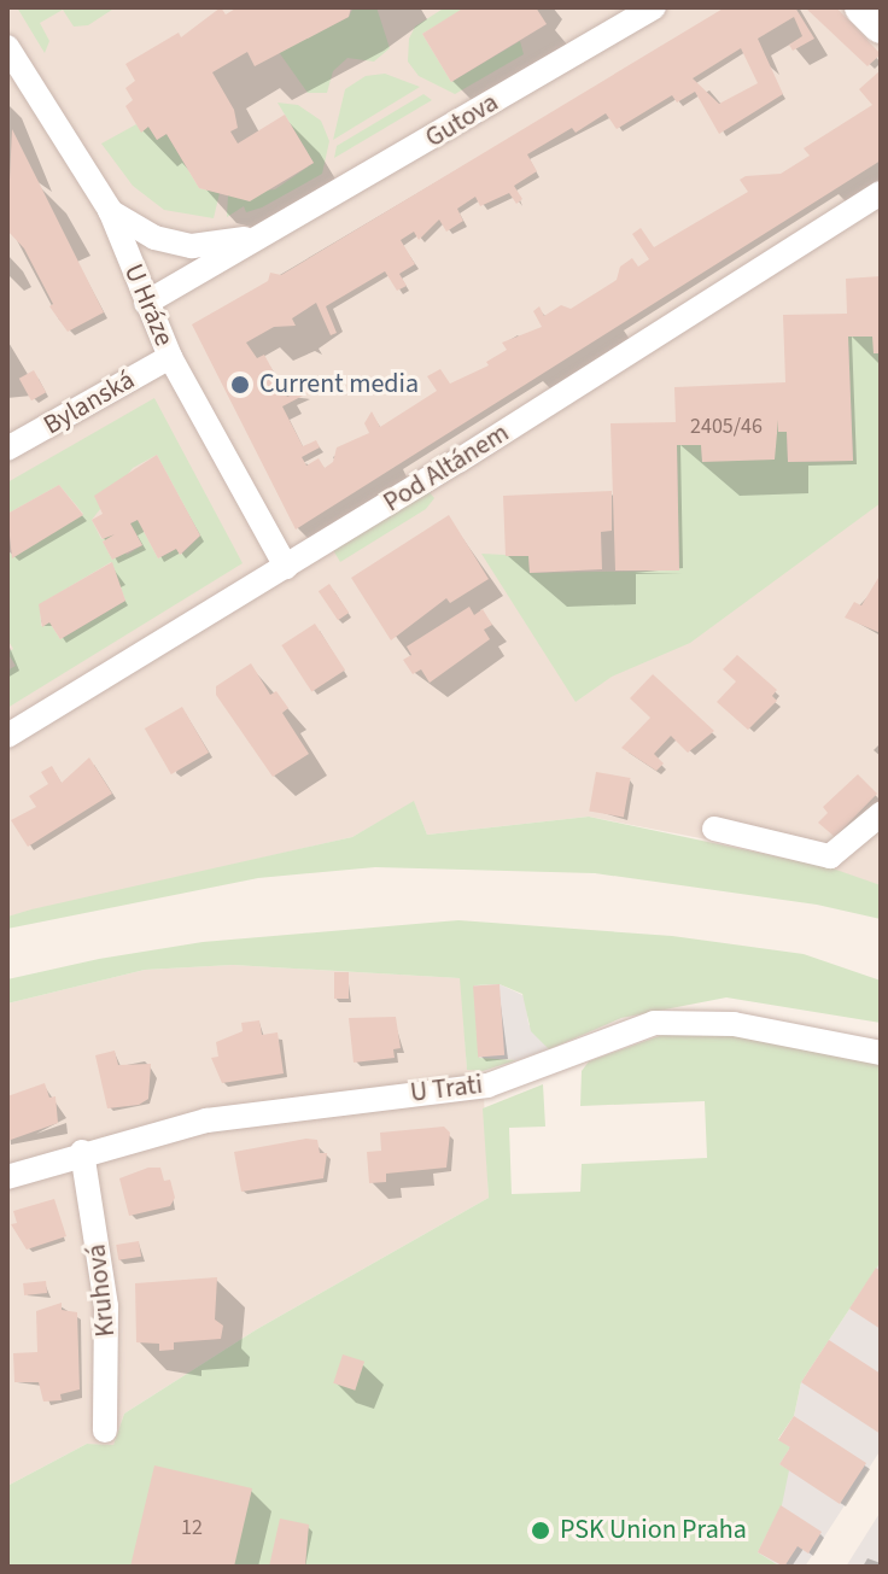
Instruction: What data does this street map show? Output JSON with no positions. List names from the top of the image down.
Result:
{
  "streets": {
    "street": [
      "Gutova",
      "U Hráze",
      "Bylanská",
      "Pod Altánem",
      "U Trati",
      "Kruhová"
    ]
  },
  "crossings": [
    ["Gutova", "U Hráze"],
    ["U Hráze", "Bylanská"],
    ["U Hráze", "Pod Altánem"],
    ["U Trati", "Kruhová"]
  ],
  "places": ["Current media", "PSK Union Praha"],
  "house_numbers": ["2405/46", "12"]
}
